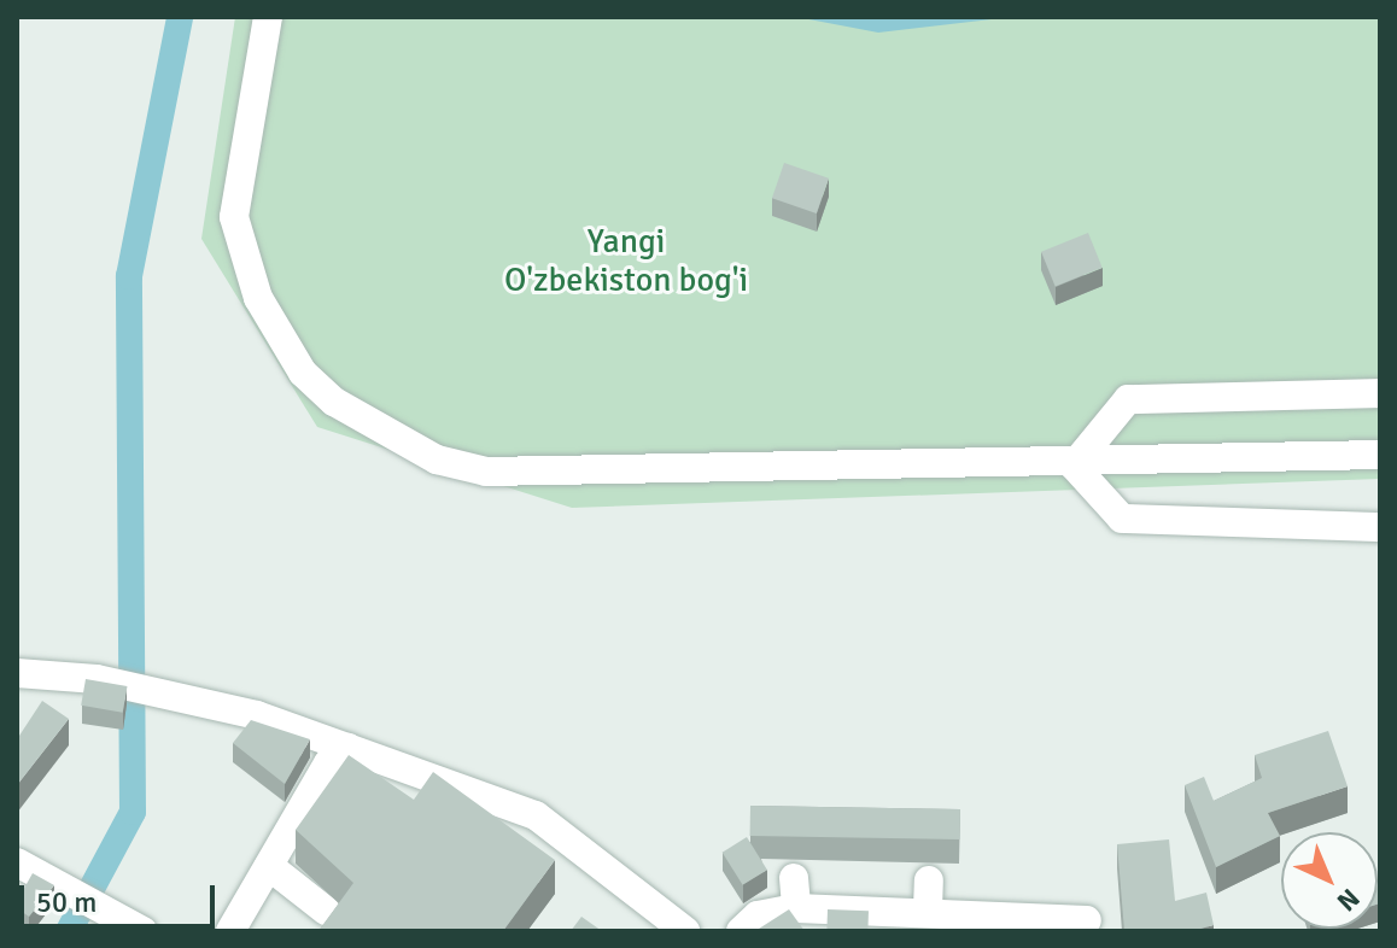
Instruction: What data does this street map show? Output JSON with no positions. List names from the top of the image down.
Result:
{
  "parks": ["Yangi O'zbekiston bog'i"],
  "scale_bar": "50 m",
  "north": "bottom right"
}
